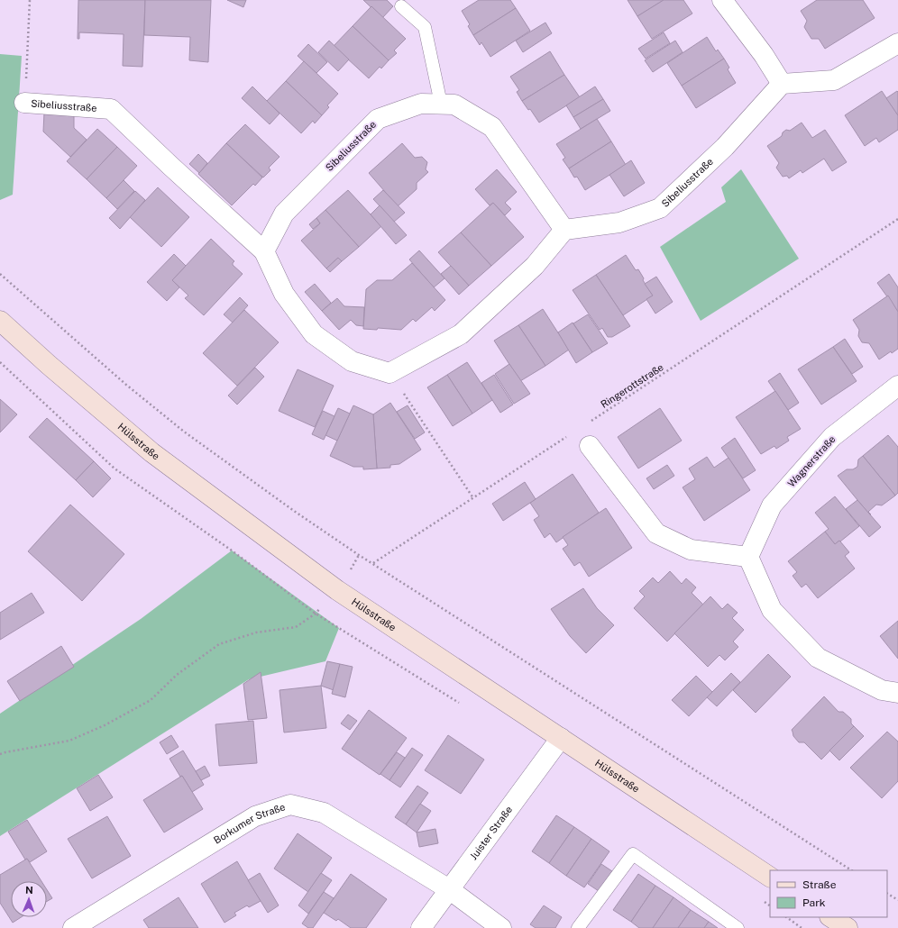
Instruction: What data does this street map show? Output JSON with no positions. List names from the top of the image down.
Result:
{
  "streets": {
    "street": [
      "Sibeliusstraße",
      "Hülsstraße",
      "Wagnerstraße",
      "Borkumer Straße",
      "Juister Straße"
    ],
    "path": ["Ringerottstraße"]
  },
  "crossings": [
    ["Hülsstraße", "Juister Straße"],
    ["Borkumer Straße", "Juister Straße"]
  ],
  "legend": ["Straße", "Park"],
  "north": "top"
}
